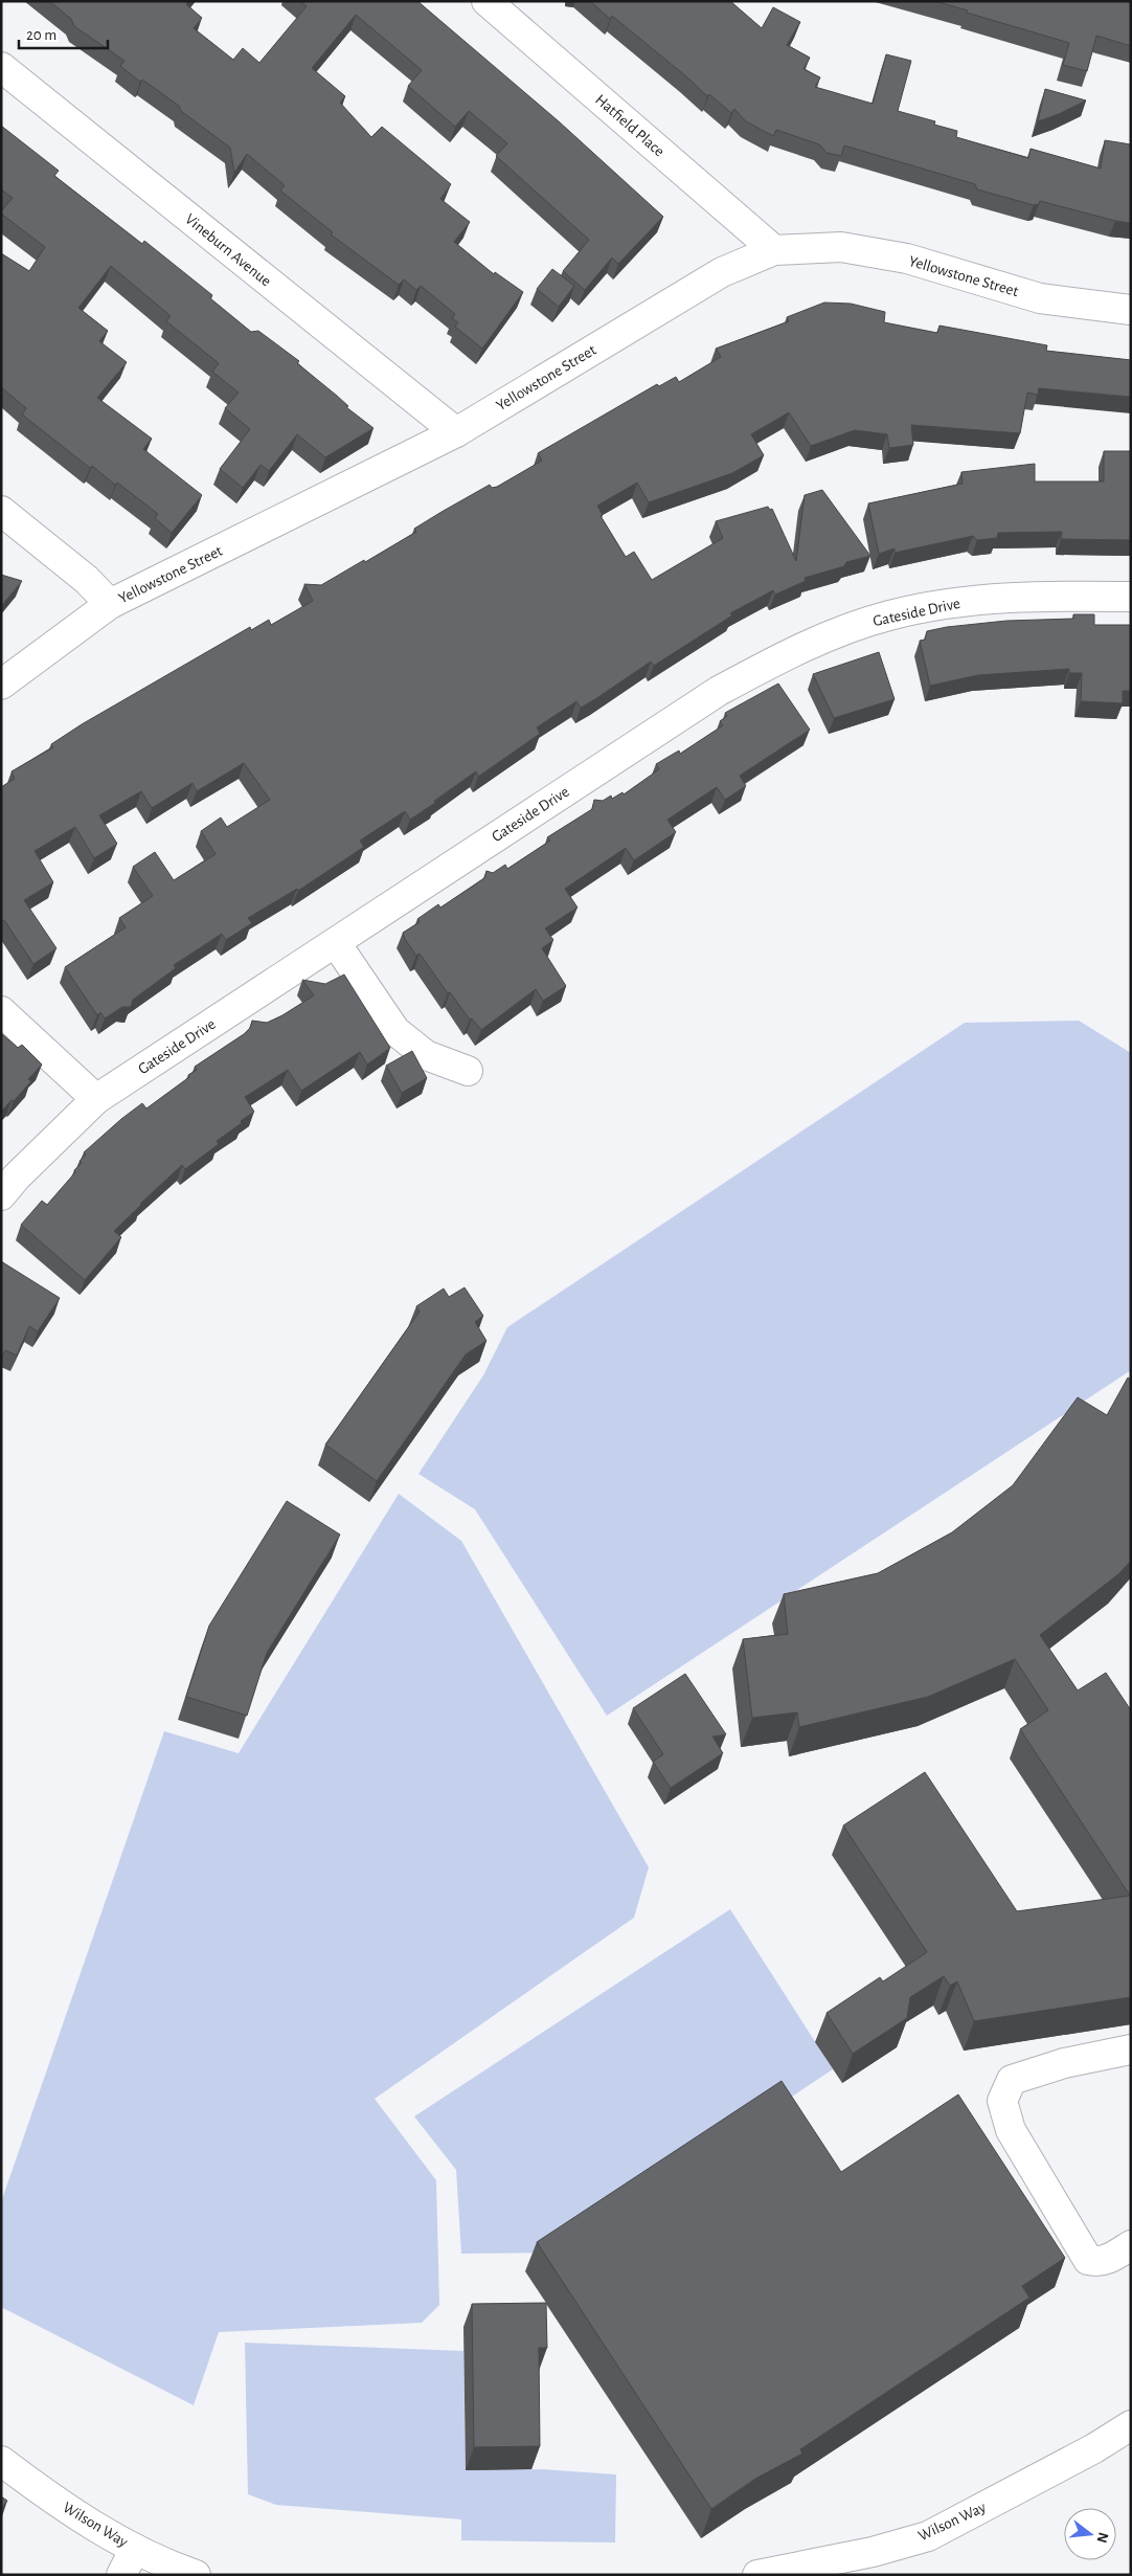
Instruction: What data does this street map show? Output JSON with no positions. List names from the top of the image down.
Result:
{
  "streets": {
    "street": [
      "Hatfield Place",
      "Vineburn Avenue",
      "Yellowstone Street",
      "Gateside Drive",
      "Wilson Way"
    ]
  },
  "crossings": [
    ["Hatfield Place", "Yellowstone Street"],
    ["Vineburn Avenue", "Yellowstone Street"]
  ],
  "scale_bar": "20 m",
  "north": "right"
}
